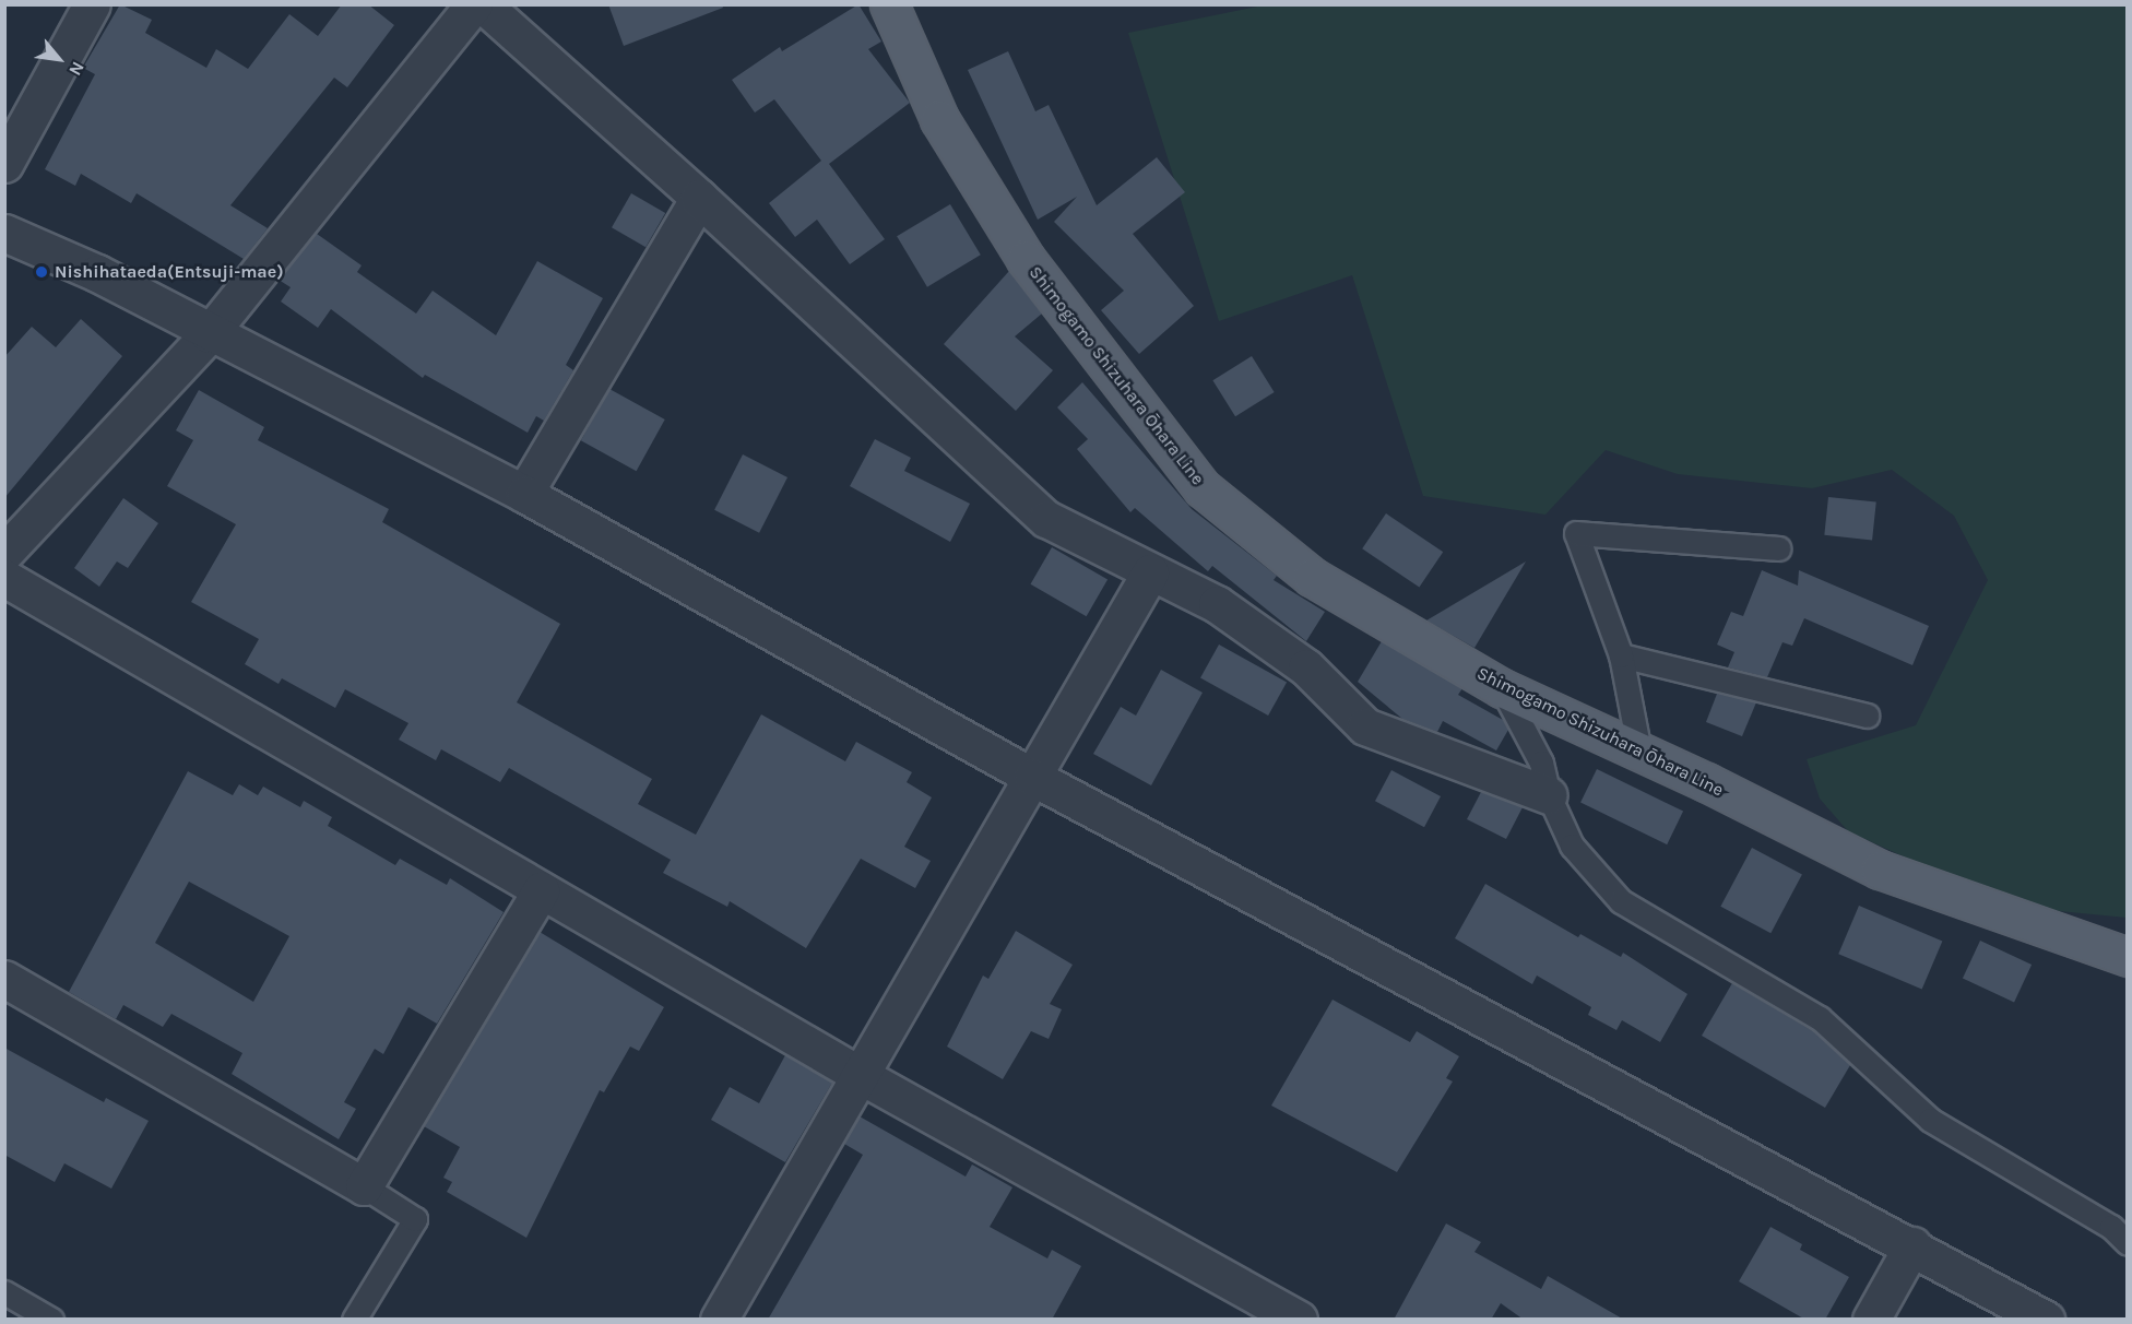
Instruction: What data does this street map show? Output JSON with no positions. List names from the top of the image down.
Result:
{
  "streets": {
    "main road": ["Shimogamo Shizuhara Ōhara Line"]
  },
  "places": ["Nishihataeda(Entsuji-mae)"],
  "north": "bottom right"
}
